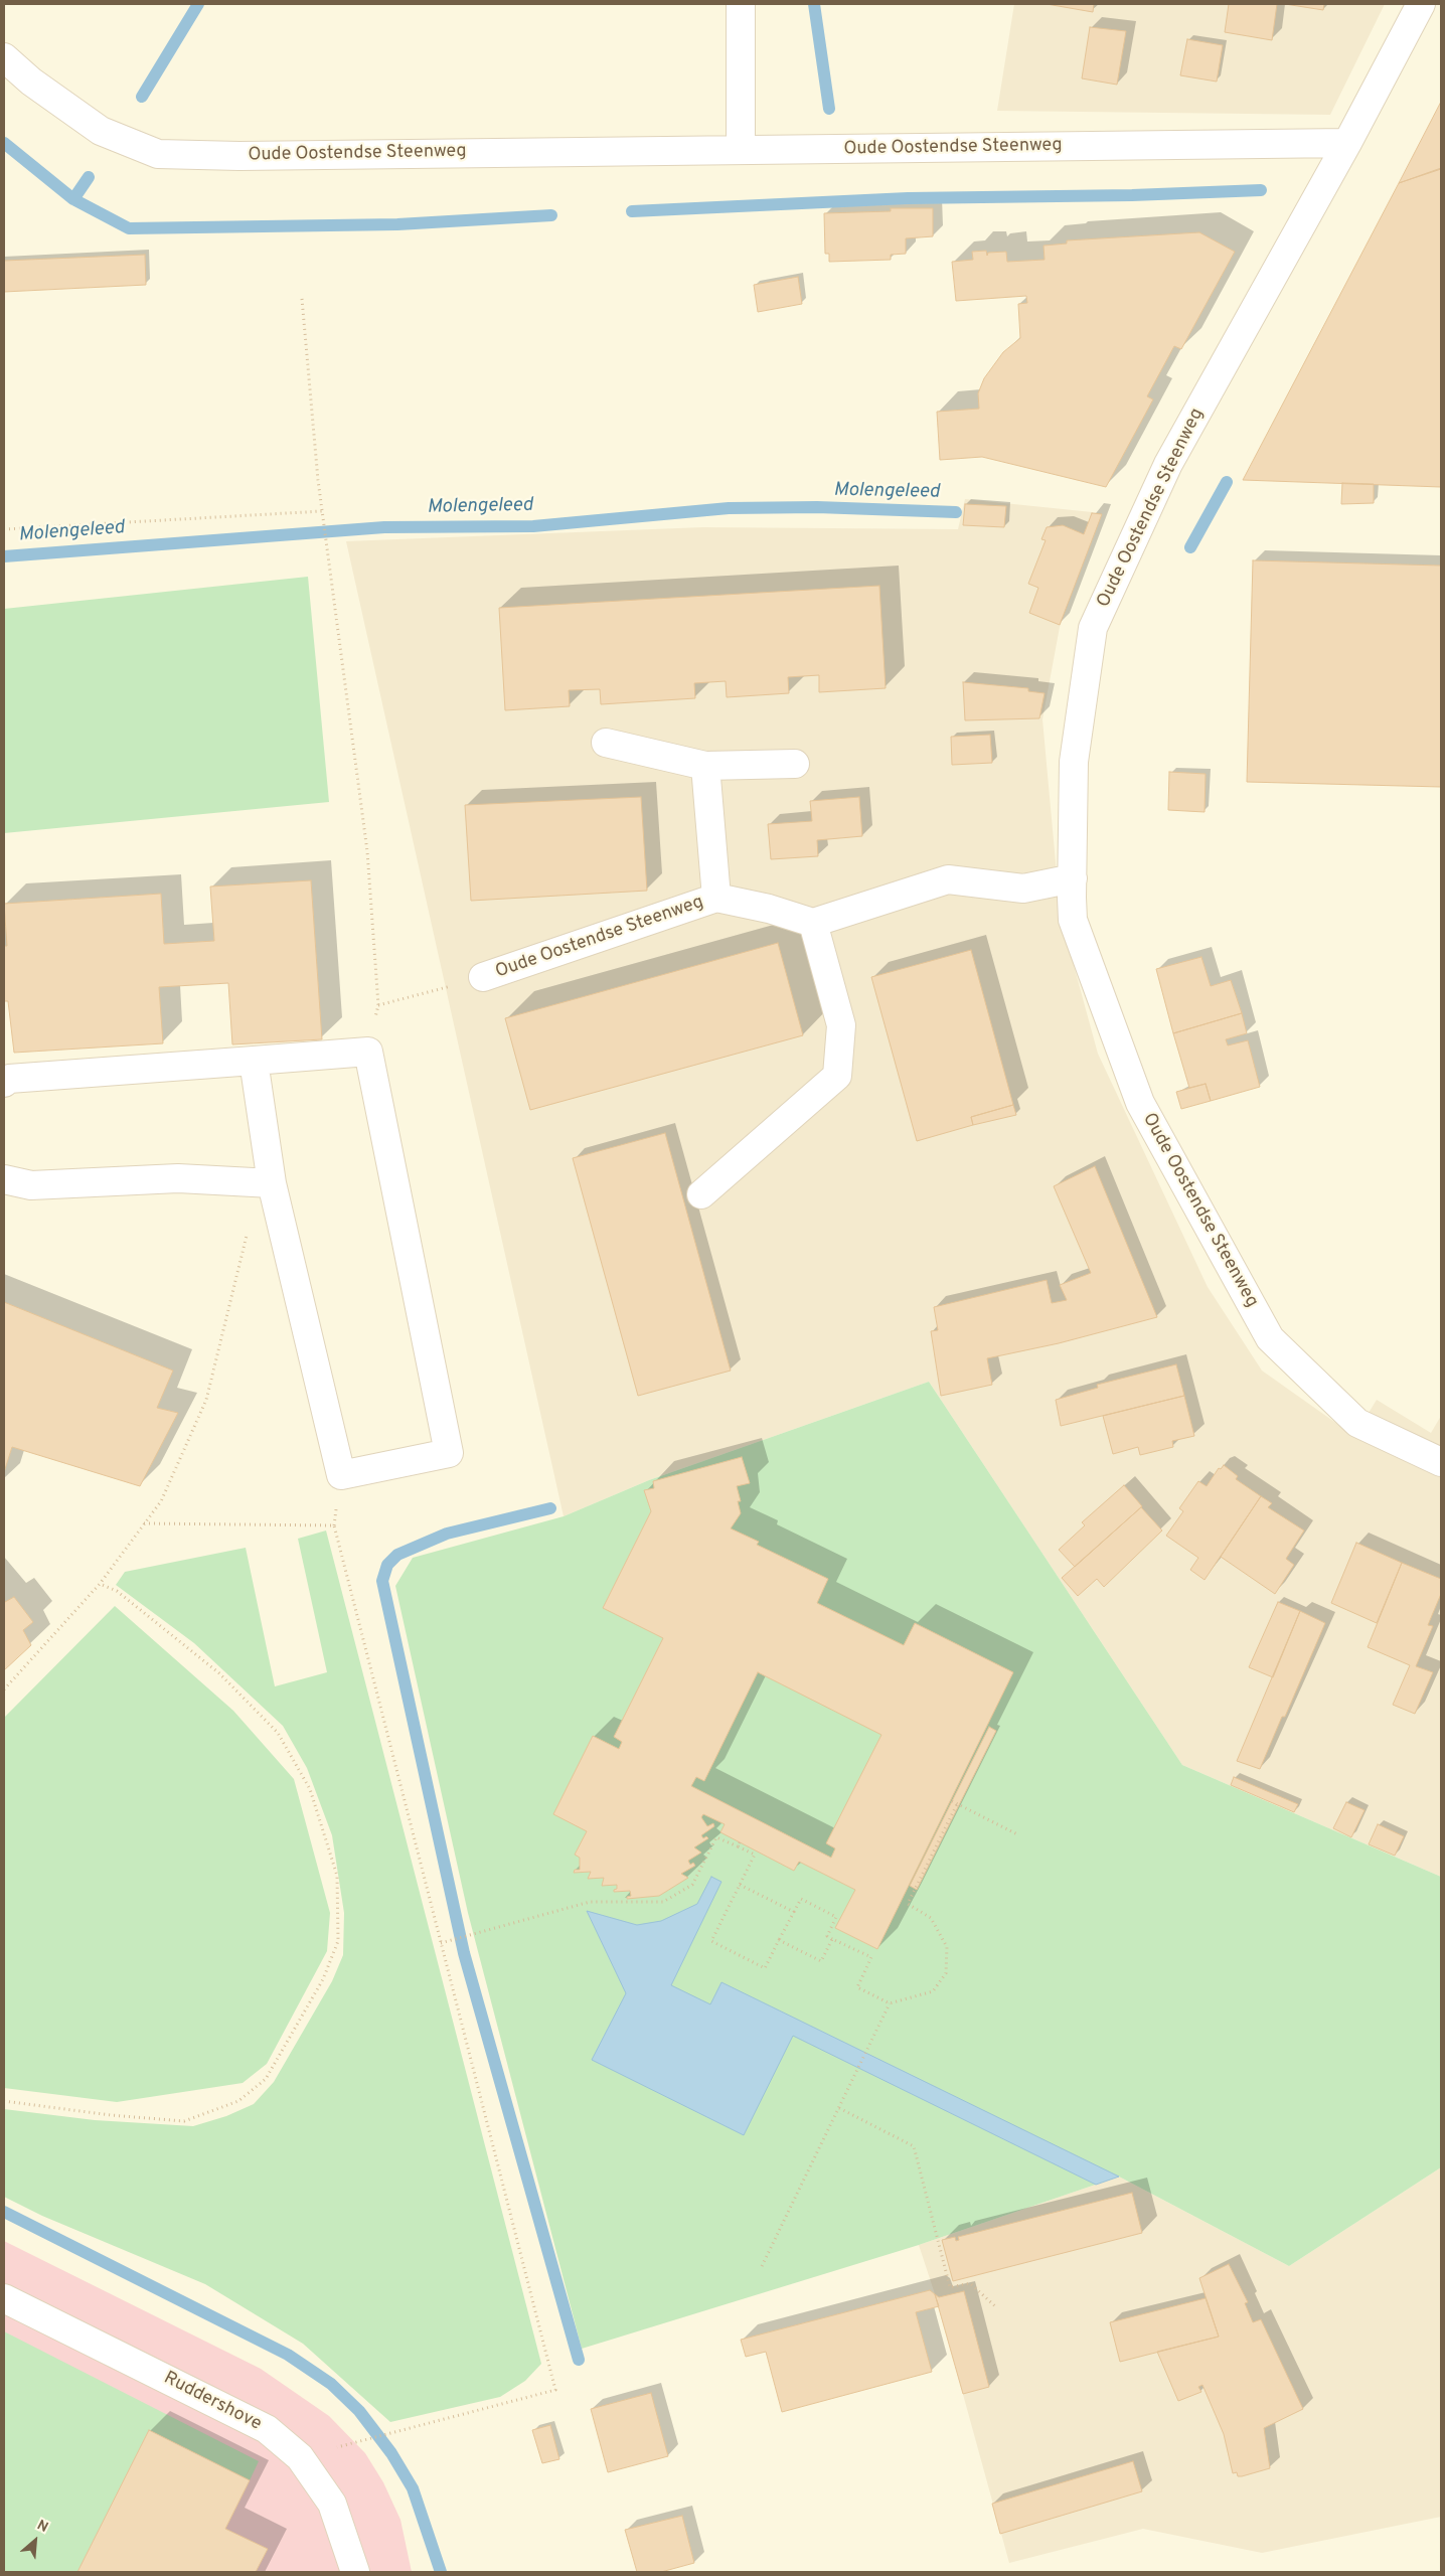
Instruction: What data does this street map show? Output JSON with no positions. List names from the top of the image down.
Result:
{
  "streets": {
    "street": ["Oude Oostendse Steenweg", "Ruddershove"]
  },
  "water": ["Molengeleed"],
  "north": "top right"
}
